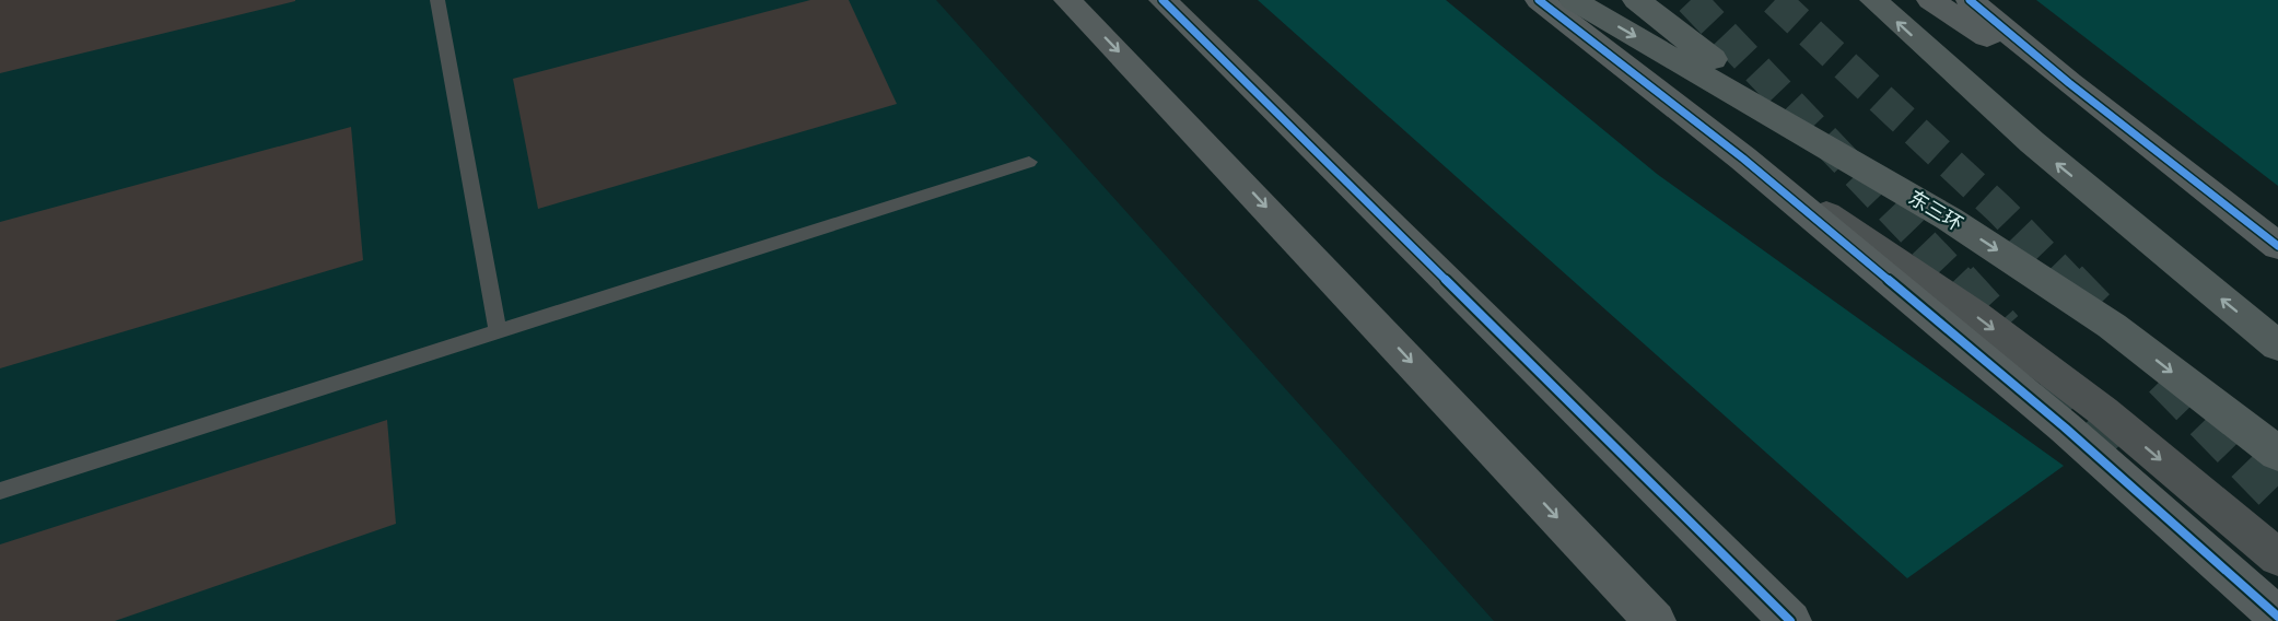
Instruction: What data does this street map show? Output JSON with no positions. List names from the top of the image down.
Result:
{
  "streets": {
    "main road": ["东三环"]
  }
}
